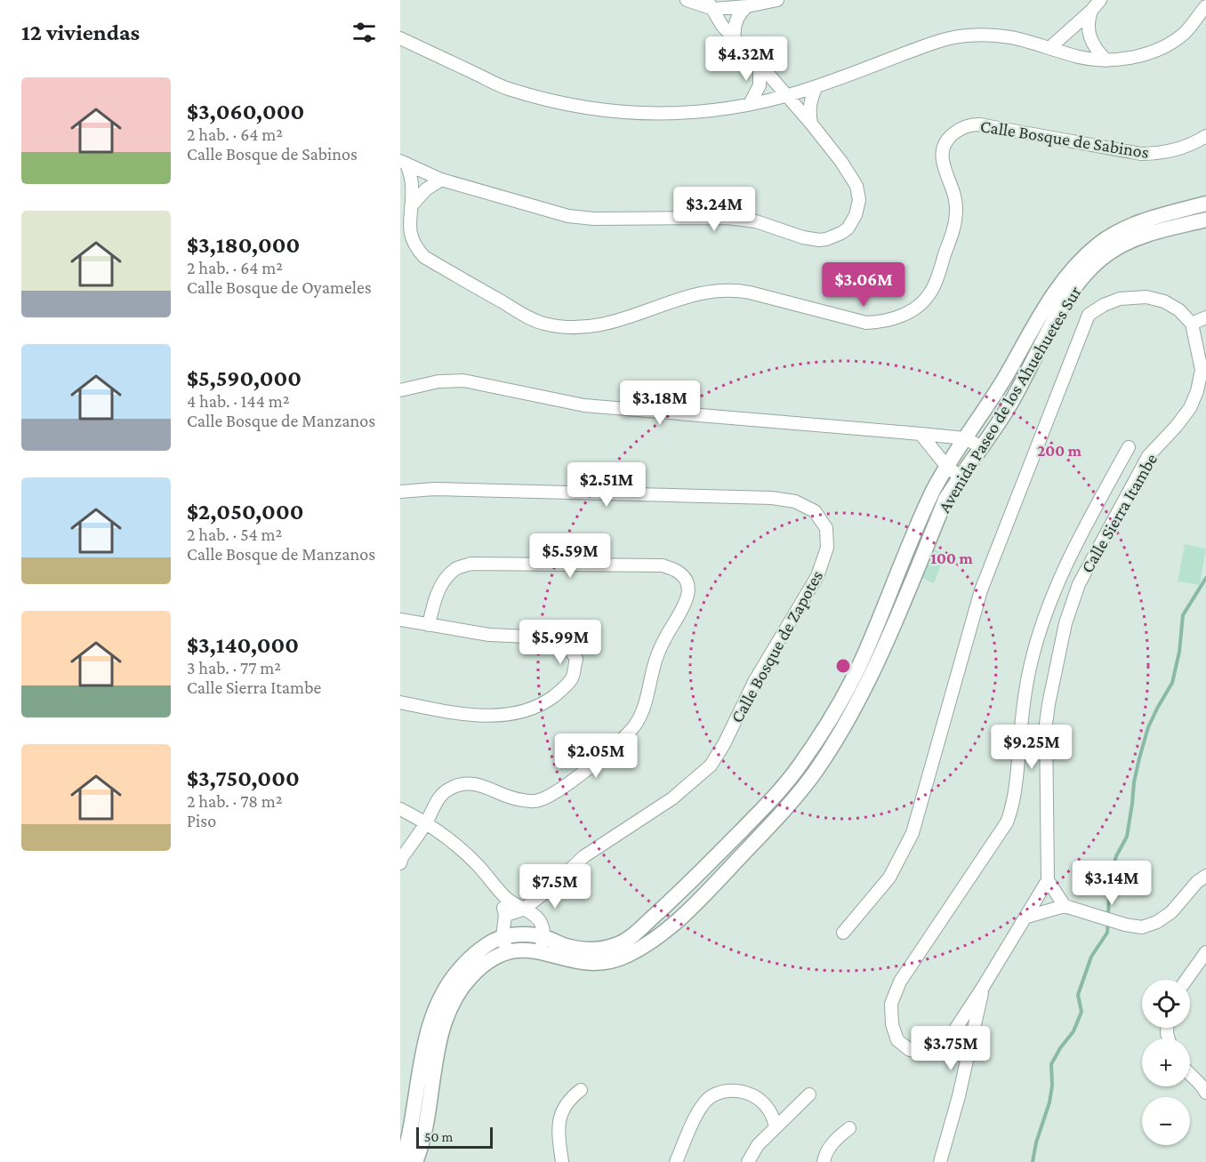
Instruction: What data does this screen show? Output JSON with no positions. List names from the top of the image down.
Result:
{
  "streets": {
    "street": [
      "Calle Bosque de Sabinos",
      "Avenida Paseo de los Ahuehuetes Sur",
      "Calle Sierra Itambe",
      "Calle Bosque de Zapotes"
    ]
  },
  "scale_bar": "50 m",
  "page": {
    "heading": "12 viviendas",
    "price": [
      "$4.32M",
      "$3.24M",
      "$3.06M",
      "$3.18M",
      "$2.51M",
      "$5.59M",
      "$5.99M",
      "$9.25M",
      "$2.05M",
      "$3.14M",
      "$7.5M",
      "$3.75M"
    ],
    "list": [
      {
        "name": "$3,060,000",
        "note": "2 hab. · 64 m² · Calle Bosque de Sabinos"
      },
      {
        "name": "$3,180,000",
        "note": "2 hab. · 64 m² · Calle Bosque de Oyameles"
      },
      {
        "name": "$5,590,000",
        "note": "4 hab. · 144 m² · Calle Bosque de Manzanos"
      },
      {
        "name": "$2,050,000",
        "note": "2 hab. · 54 m² · Calle Bosque de Manzanos"
      },
      {
        "name": "$3,140,000",
        "note": "3 hab. · 77 m² · Calle Sierra Itambe"
      },
      {
        "name": "$3,750,000",
        "note": "2 hab. · 78 m² · Piso"
      }
    ],
    "map_buttons": ["+", "−"],
    "scale": "50 m"
  },
  "rings": ["200 m", "100 m"]
}
